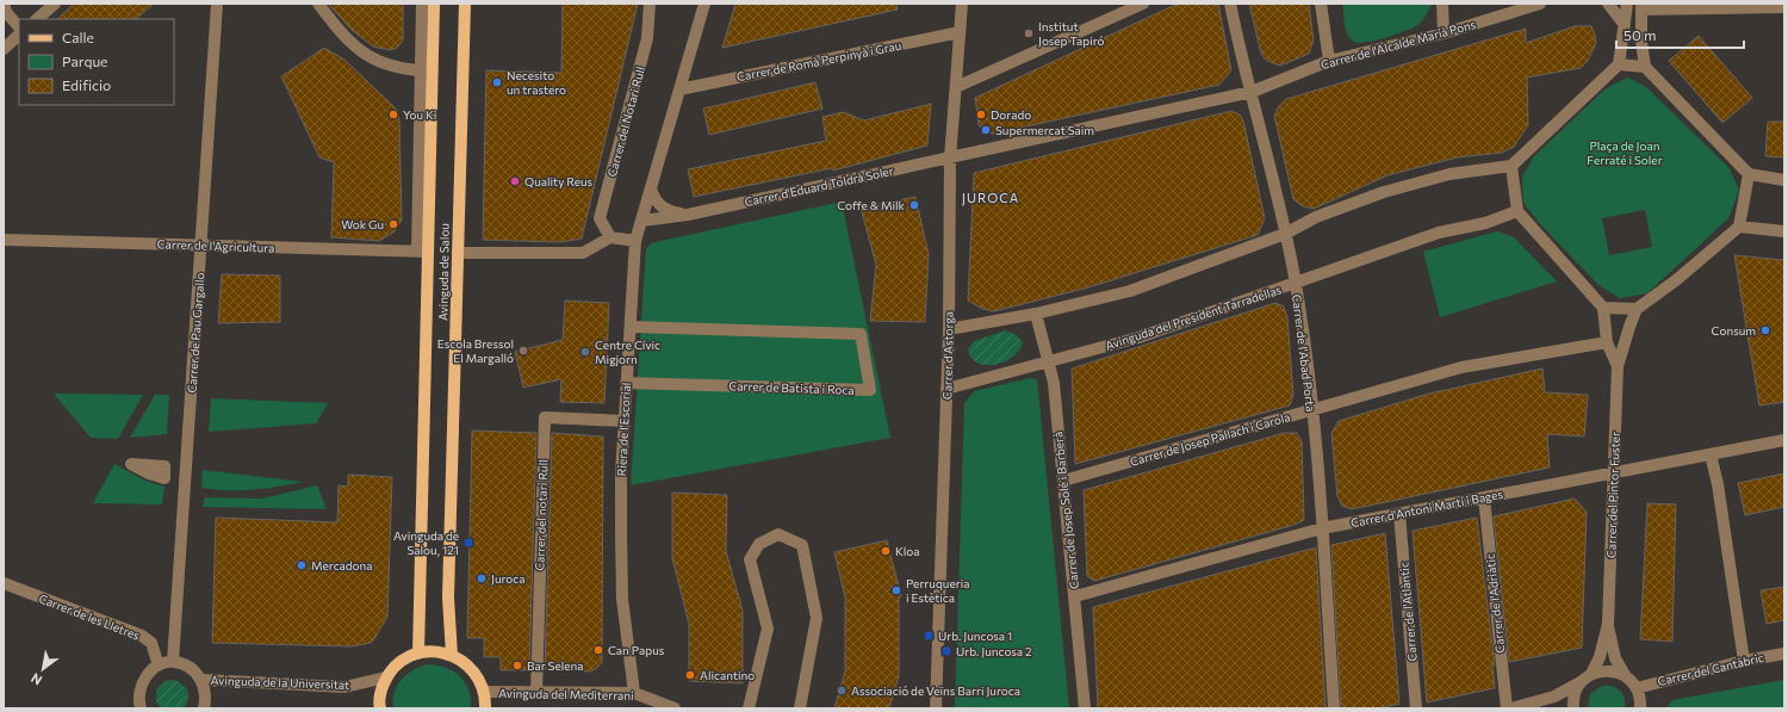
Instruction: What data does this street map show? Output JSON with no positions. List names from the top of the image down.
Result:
{
  "streets": {
    "main road": ["Avinguda de Salou"],
    "street": [
      "Carrer de l'Alcalde Marià Pons",
      "Carrer de Romà Perpinyà i Grau",
      "Carrer del Notari Rull",
      "Carrer d'Eduard Toldrà Soler",
      "Carrer de l'Agricultura",
      "Avinguda del President Tarradellas",
      "Carrer de Pau Gargallo",
      "Carrer de l'Abad Porta",
      "Carrer d'Astorga",
      "Carrer de Batista i Roca",
      "Riera de l'Escorial",
      "Carrer de Josep Pallach i Carola",
      "Carrer del Pintor Fuster",
      "Carrer d'Antoni Martí i Bages",
      "Carrer de Josep Solé i Barberà",
      "Carrer del notari Rull",
      "Carrer de l'Adriàtic",
      "Carrer de l'Atlàntic",
      "Carrer de les Lletres",
      "Carrer del Cantàbric",
      "Avinguda de la Universitat",
      "Avinguda del Mediterrani"
    ]
  },
  "crossings": [
    ["Carrer de l'Alcalde Marià Pons", "Carrer d'Eduard Toldrà Soler"],
    ["Carrer de l'Alcalde Marià Pons", "Carrer de l'Abad Porta"],
    ["Carrer de l'Alcalde Marià Pons", "Carrer d'Astorga"],
    ["Carrer de Romà Perpinyà i Grau", "Carrer d'Astorga"],
    ["Carrer de Romà Perpinyà i Grau", "Riera de l'Escorial"],
    ["Carrer d'Eduard Toldrà Soler", "Carrer d'Astorga"],
    ["Carrer d'Eduard Toldrà Soler", "Riera de l'Escorial"],
    ["Carrer de l'Agricultura", "Carrer de Pau Gargallo"],
    ["Avinguda del President Tarradellas", "Carrer de l'Abad Porta"],
    ["Avinguda del President Tarradellas", "Carrer d'Astorga"],
    ["Avinguda del President Tarradellas", "Carrer de Josep Solé i Barberà"],
    ["Carrer de l'Abad Porta", "Carrer de Josep Pallach i Carola"],
    ["Carrer de l'Abad Porta", "Carrer d'Antoni Martí i Bages"],
    ["Carrer de Batista i Roca", "Riera de l'Escorial"],
    ["Riera de l'Escorial", "Carrer del notari Rull"],
    ["Riera de l'Escorial", "Avinguda del Mediterrani"],
    ["Carrer de Josep Pallach i Carola", "Carrer del Pintor Fuster"],
    ["Carrer de Josep Pallach i Carola", "Carrer de Josep Solé i Barberà"],
    ["Carrer del Pintor Fuster", "Carrer d'Antoni Martí i Bages"],
    ["Carrer del Pintor Fuster", "Carrer del Cantàbric"],
    ["Carrer d'Antoni Martí i Bages", "Carrer de Josep Solé i Barberà"],
    ["Carrer d'Antoni Martí i Bages", "Carrer de l'Adriàtic"],
    ["Carrer d'Antoni Martí i Bages", "Carrer de l'Atlàntic"],
    ["Carrer del notari Rull", "Avinguda del Mediterrani"]
  ],
  "districts": ["JUROCA"],
  "parks": ["Plaça de Joan Ferraté i Soler"],
  "places": {
    "other": [
      "Institut Josep Tapiró",
      "Necesito un trastero",
      "You Ki",
      "Dorado",
      "Supermercat Saim",
      "Quality Reus",
      "Coffe & Milk",
      "Wok Gu",
      "Consum",
      "Escola Bressol El Margalló",
      "Centre Cívic Migjorn",
      "Kloa",
      "Mercadona",
      "Juroca",
      "Perruqueria i Estètica",
      "Can Papus",
      "Bar Selena",
      "Alicantino",
      "Associació de Veïns Barri Juroca"
    ],
    "transit": ["Avinguda de Salou, 121", "Urb. Juncosa 1", "Urb. Juncosa 2"]
  },
  "legend": ["Calle", "Parque", "Edificio"],
  "scale_bar": "50 m",
  "north": "bottom left"
}
